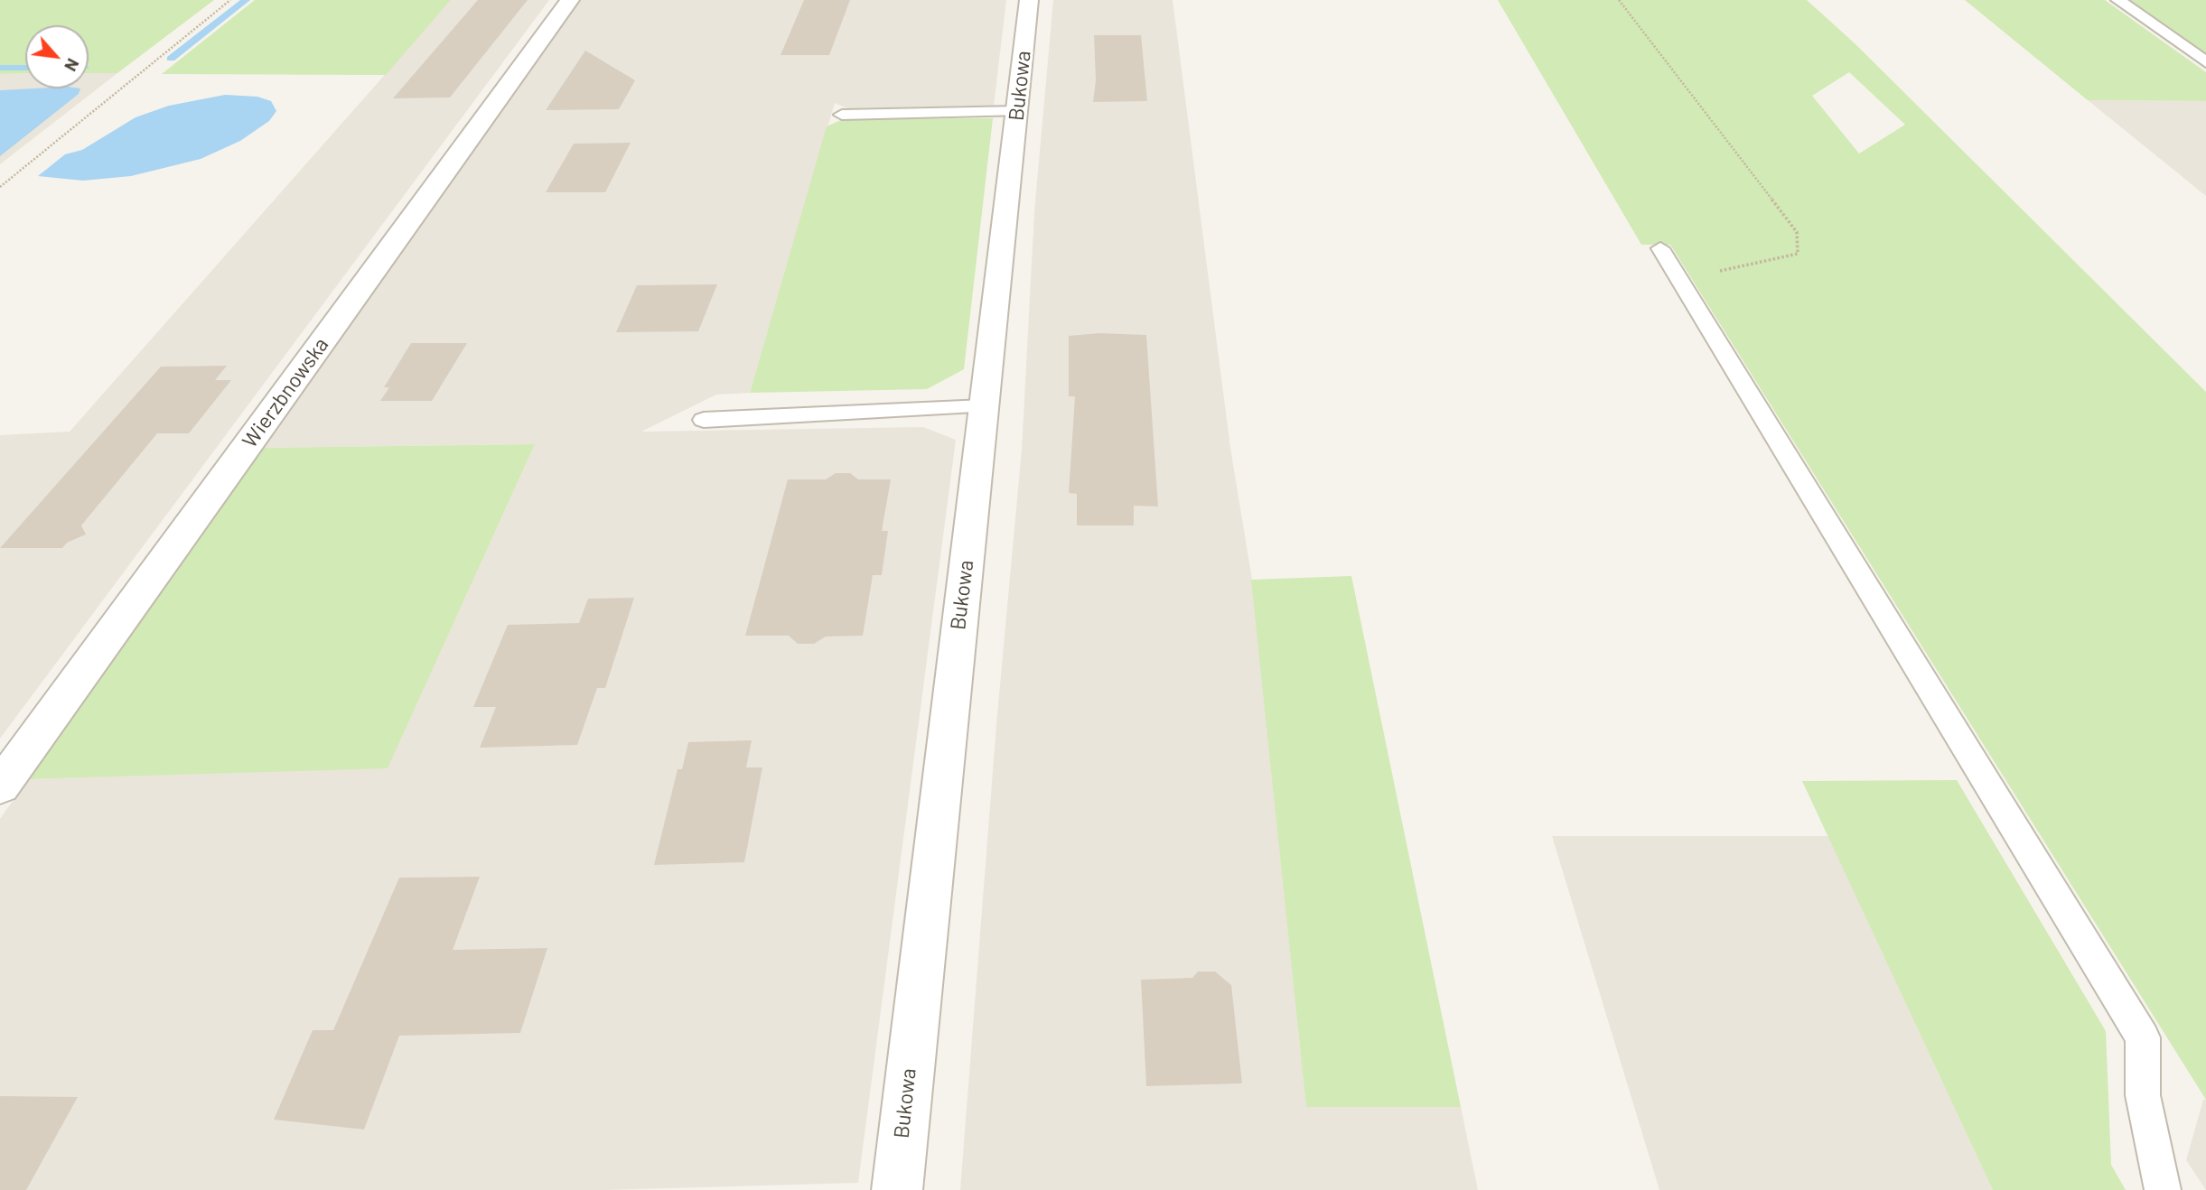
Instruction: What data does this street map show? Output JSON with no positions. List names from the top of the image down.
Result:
{
  "streets": {
    "street": ["Bukowa", "Wierzbnowska"]
  },
  "north": "bottom right"
}
